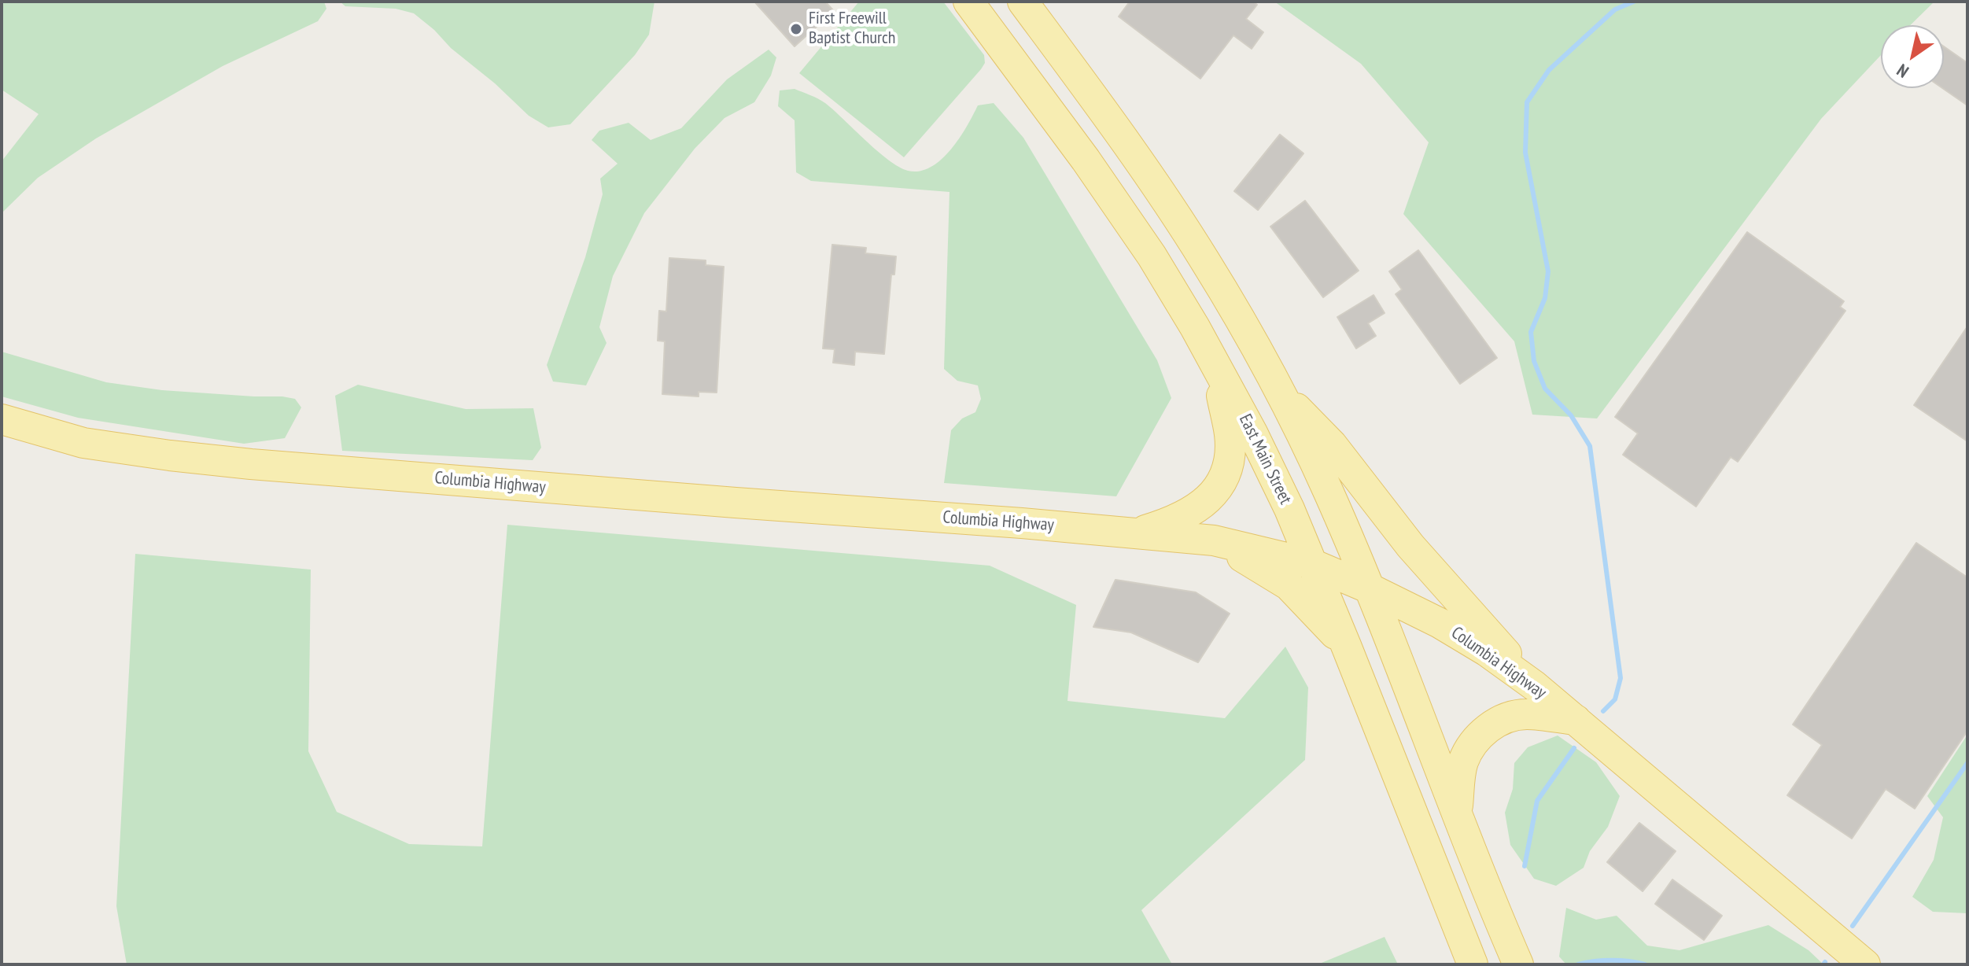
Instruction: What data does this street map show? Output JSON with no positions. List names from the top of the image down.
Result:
{
  "streets": {
    "main road": ["East Main Street", "Columbia Highway"]
  },
  "crossings": [
    ["East Main Street", "Columbia Highway"]
  ],
  "places": ["First Freewill Baptist Church"],
  "north": "bottom left"
}
